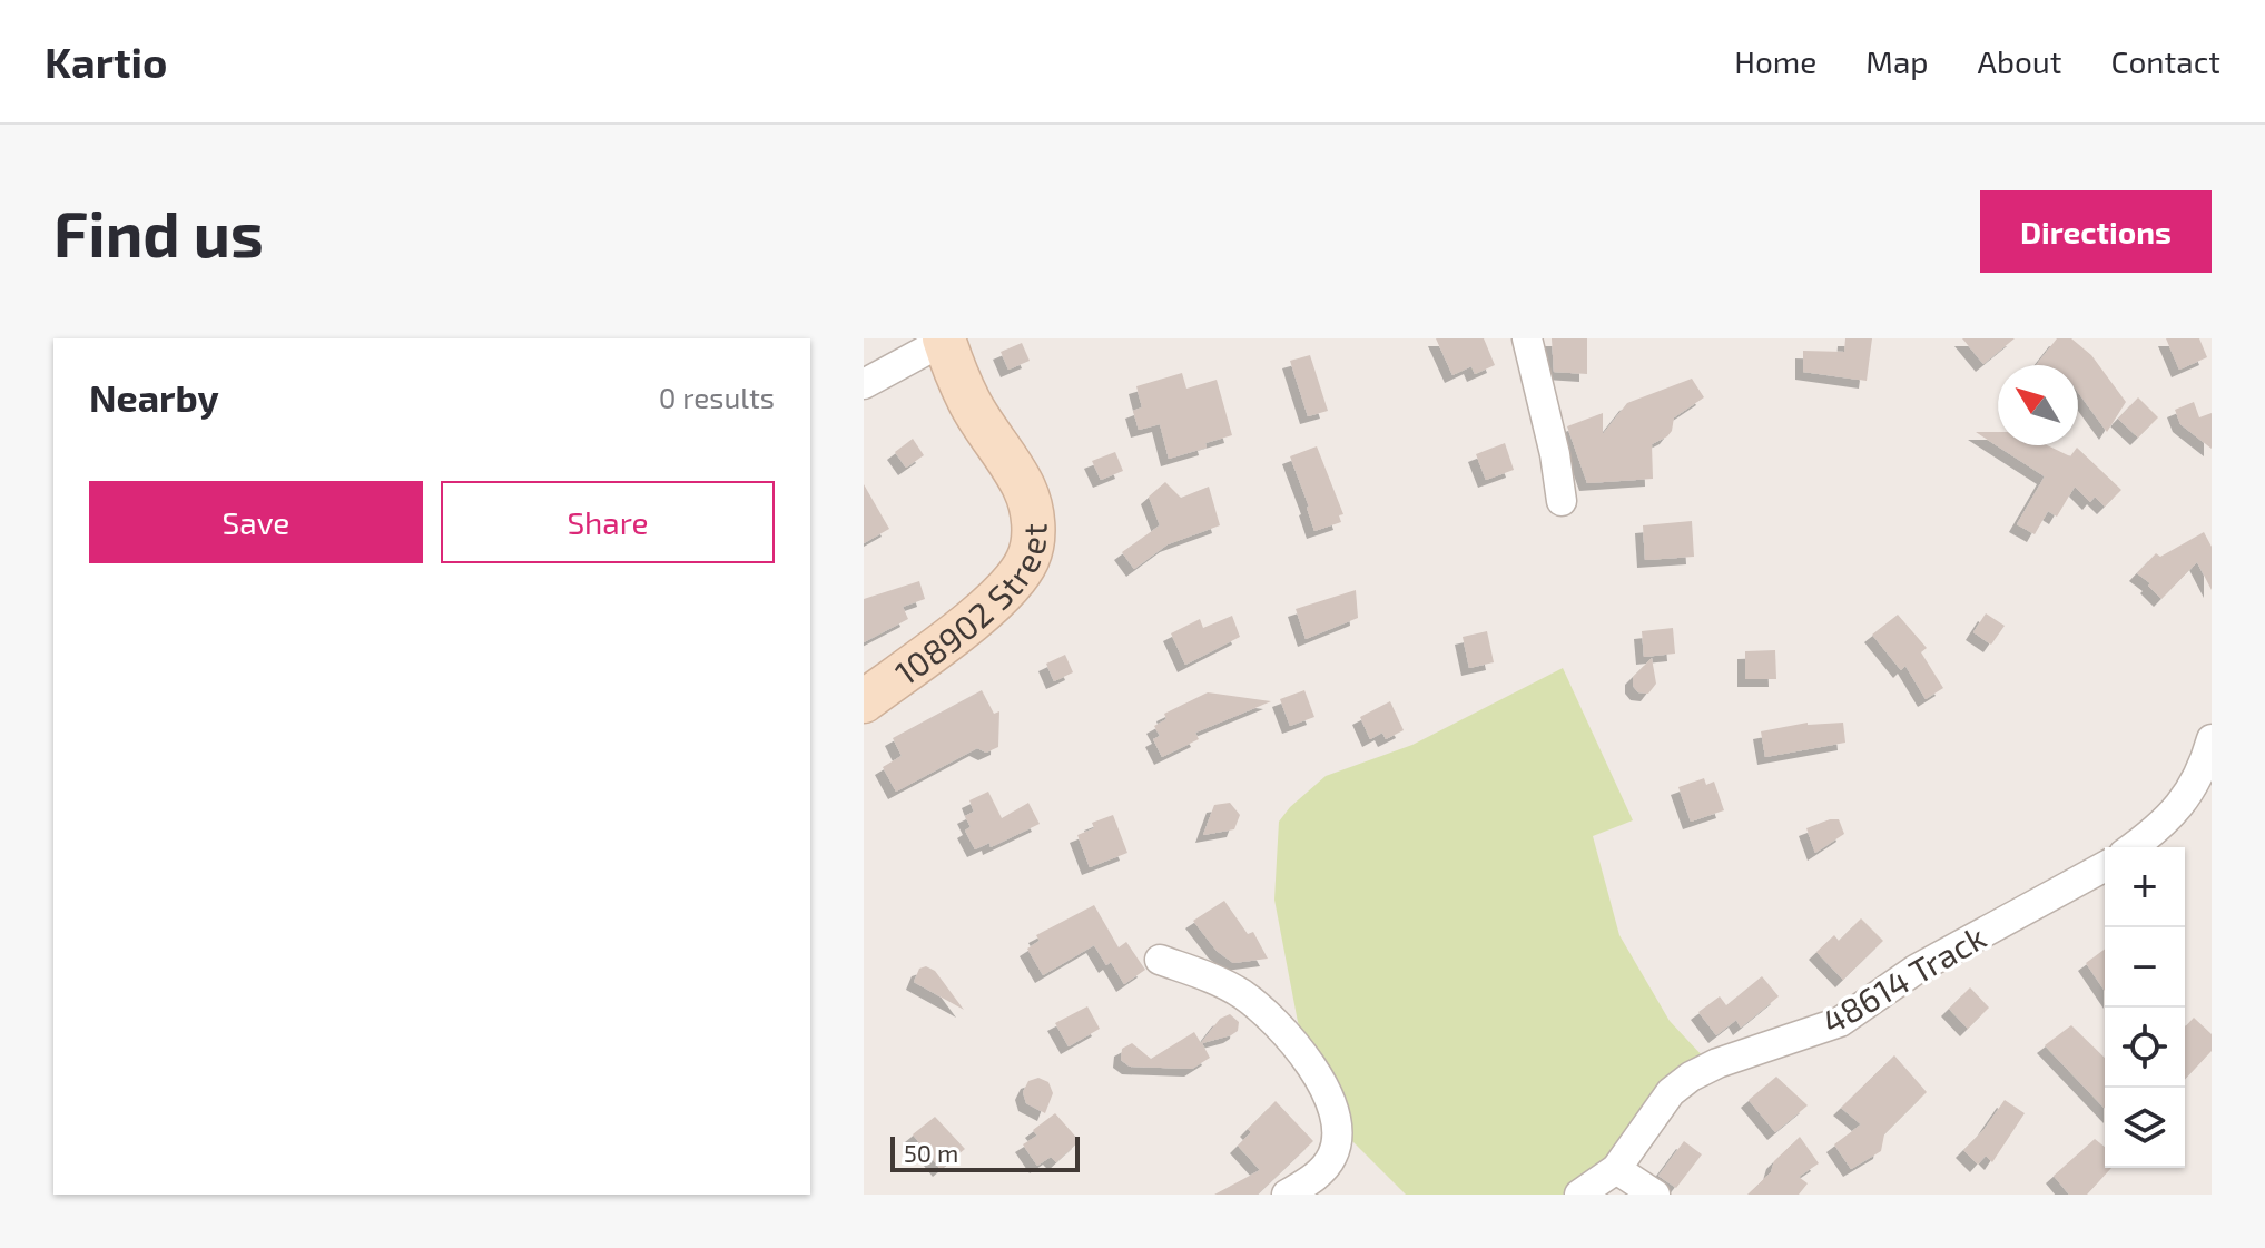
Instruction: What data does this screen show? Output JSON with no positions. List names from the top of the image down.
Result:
{
  "streets": {
    "street": ["108902 Street", "48614 Track"]
  },
  "scale_bar": "50 m",
  "north": "top left",
  "page": {
    "header": "Kartio",
    "nav": [
      "Home",
      "Map",
      "About",
      "Contact"
    ],
    "buttons": [
      "Directions",
      ["Save", "Share"]
    ],
    "title": "Find us",
    "heading": ["Nearby", "0 results"],
    "map_buttons": ["+", "−"],
    "scale": "50 m"
  }
}
